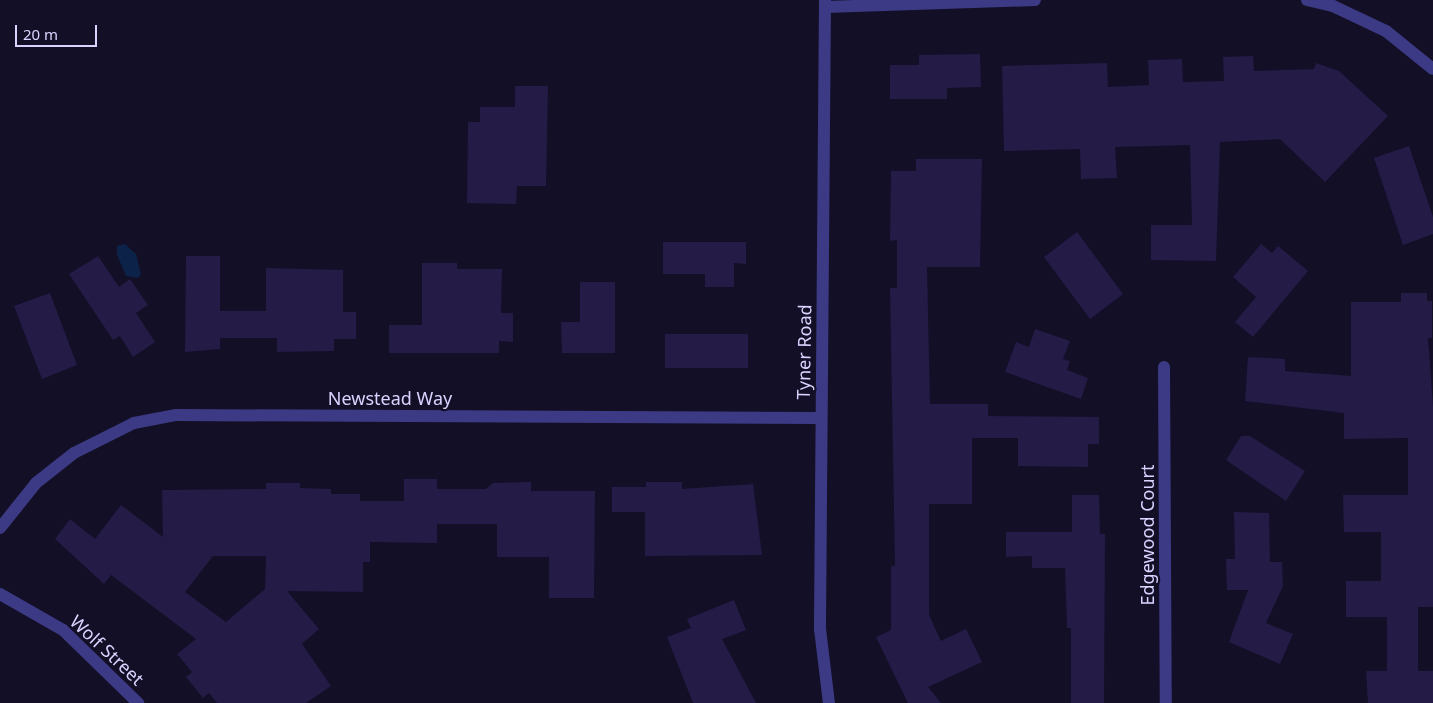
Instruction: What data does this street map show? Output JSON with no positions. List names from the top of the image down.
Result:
{
  "streets": {
    "street": [
      "Tyner Road",
      "Newstead Way",
      "Edgewood Court",
      "Wolf Street"
    ]
  },
  "crossings": [
    ["Tyner Road", "Newstead Way"]
  ],
  "scale_bar": "20 m"
}
